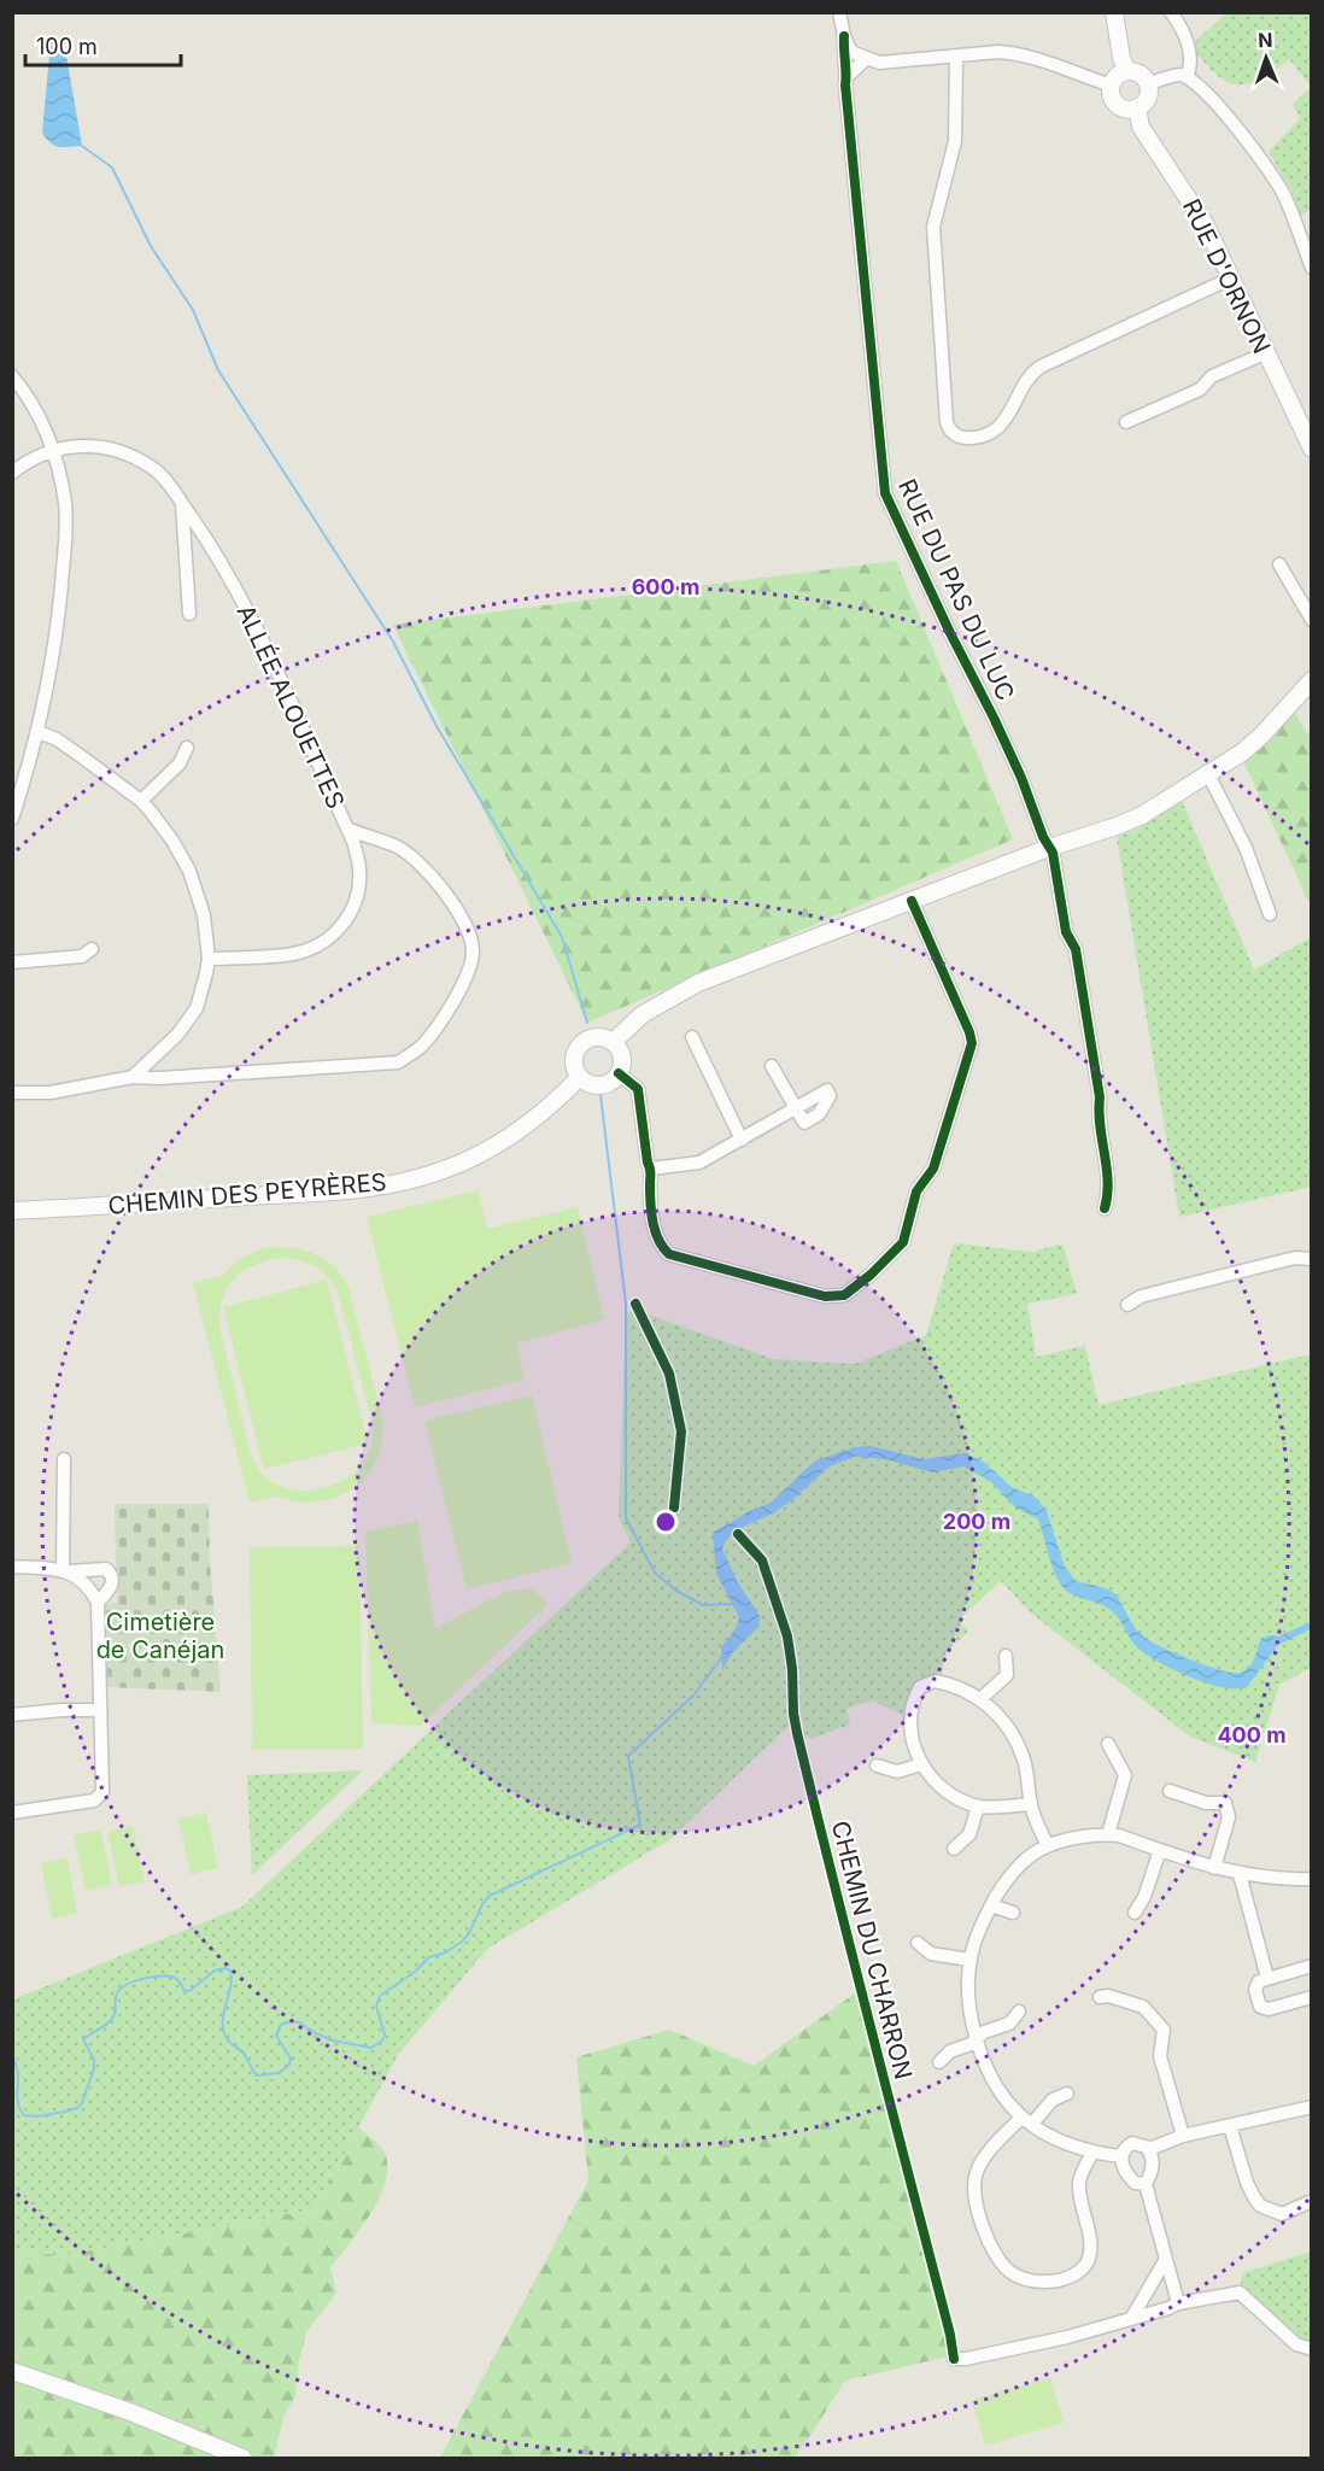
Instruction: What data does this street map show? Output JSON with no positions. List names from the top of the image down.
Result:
{
  "streets": {
    "street": [
      "RUE D'ORNON",
      "RUE DU PAS DU LUC",
      "ALLÉE ALOUETTES",
      "CHEMIN DES PEYRÈRES"
    ],
    "cycle path": ["CHEMIN DU CHARRON"]
  },
  "parks": ["Cimetière de Canéjan"],
  "scale_bar": "100 m",
  "north": "top",
  "rings": ["600 m", "200 m", "400 m"]
}
